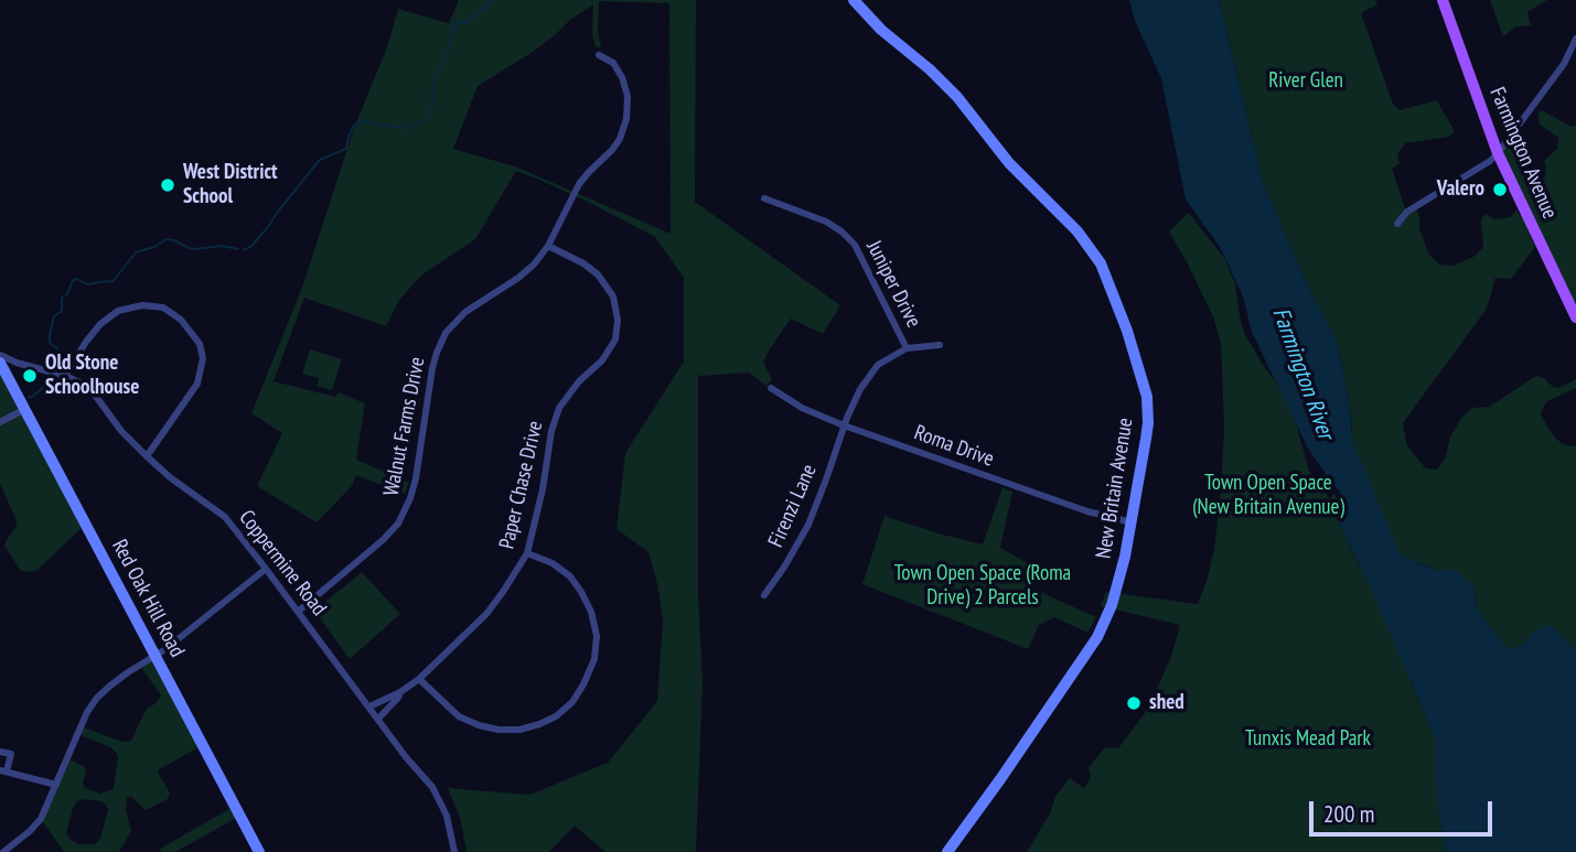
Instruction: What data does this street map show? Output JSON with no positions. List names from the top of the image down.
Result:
{
  "streets": {
    "main road": ["Farmington Avenue"],
    "street": [
      "Juniper Drive",
      "Walnut Farms Drive",
      "Roma Drive",
      "Paper Chase Drive",
      "New Britain Avenue",
      "Firenzi Lane",
      "Coppermine Road",
      "Red Oak Hill Road"
    ]
  },
  "crossings": [
    ["Juniper Drive", "Firenzi Lane"],
    ["Walnut Farms Drive", "Paper Chase Drive"],
    ["Walnut Farms Drive", "Coppermine Road"],
    ["Roma Drive", "New Britain Avenue"],
    ["Roma Drive", "Firenzi Lane"],
    ["Paper Chase Drive", "Coppermine Road"]
  ],
  "water": ["Farmington River"],
  "parks": [
    "River Glen",
    "Town Open Space (New Britain Avenue)",
    "Town Open Space (Roma Drive) 2 Parcels",
    "Tunxis Mead Park"
  ],
  "places": [
    "West District School",
    "Valero",
    "Old Stone Schoolhouse",
    "shed"
  ],
  "scale_bar": "200 m"
}
